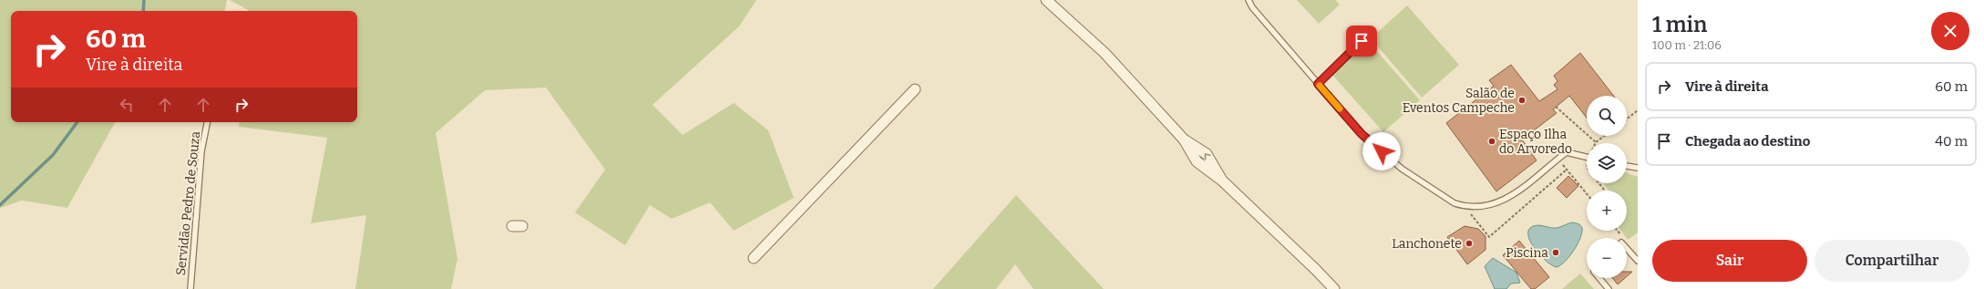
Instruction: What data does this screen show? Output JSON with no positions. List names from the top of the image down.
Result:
{
  "streets": {
    "lane": ["Servidão Pedro de Souza"]
  },
  "places": [
    "Salão de Eventos Campeche",
    "Espaço Ilha do Arvoredo",
    "Lanchonete",
    "Piscina"
  ],
  "page": {
    "heading": ["1 min", "100 m · 21:06"],
    "turn": ["60 m", "Vire à direita"],
    "list": [
      {
        "name": "Vire à direita",
        "value": "60 m"
      },
      {
        "name": "Chegada ao destino",
        "value": "40 m"
      }
    ],
    "map_buttons": ["+", "−"],
    "buttons": ["Sair", "Compartilhar"]
  }
}
